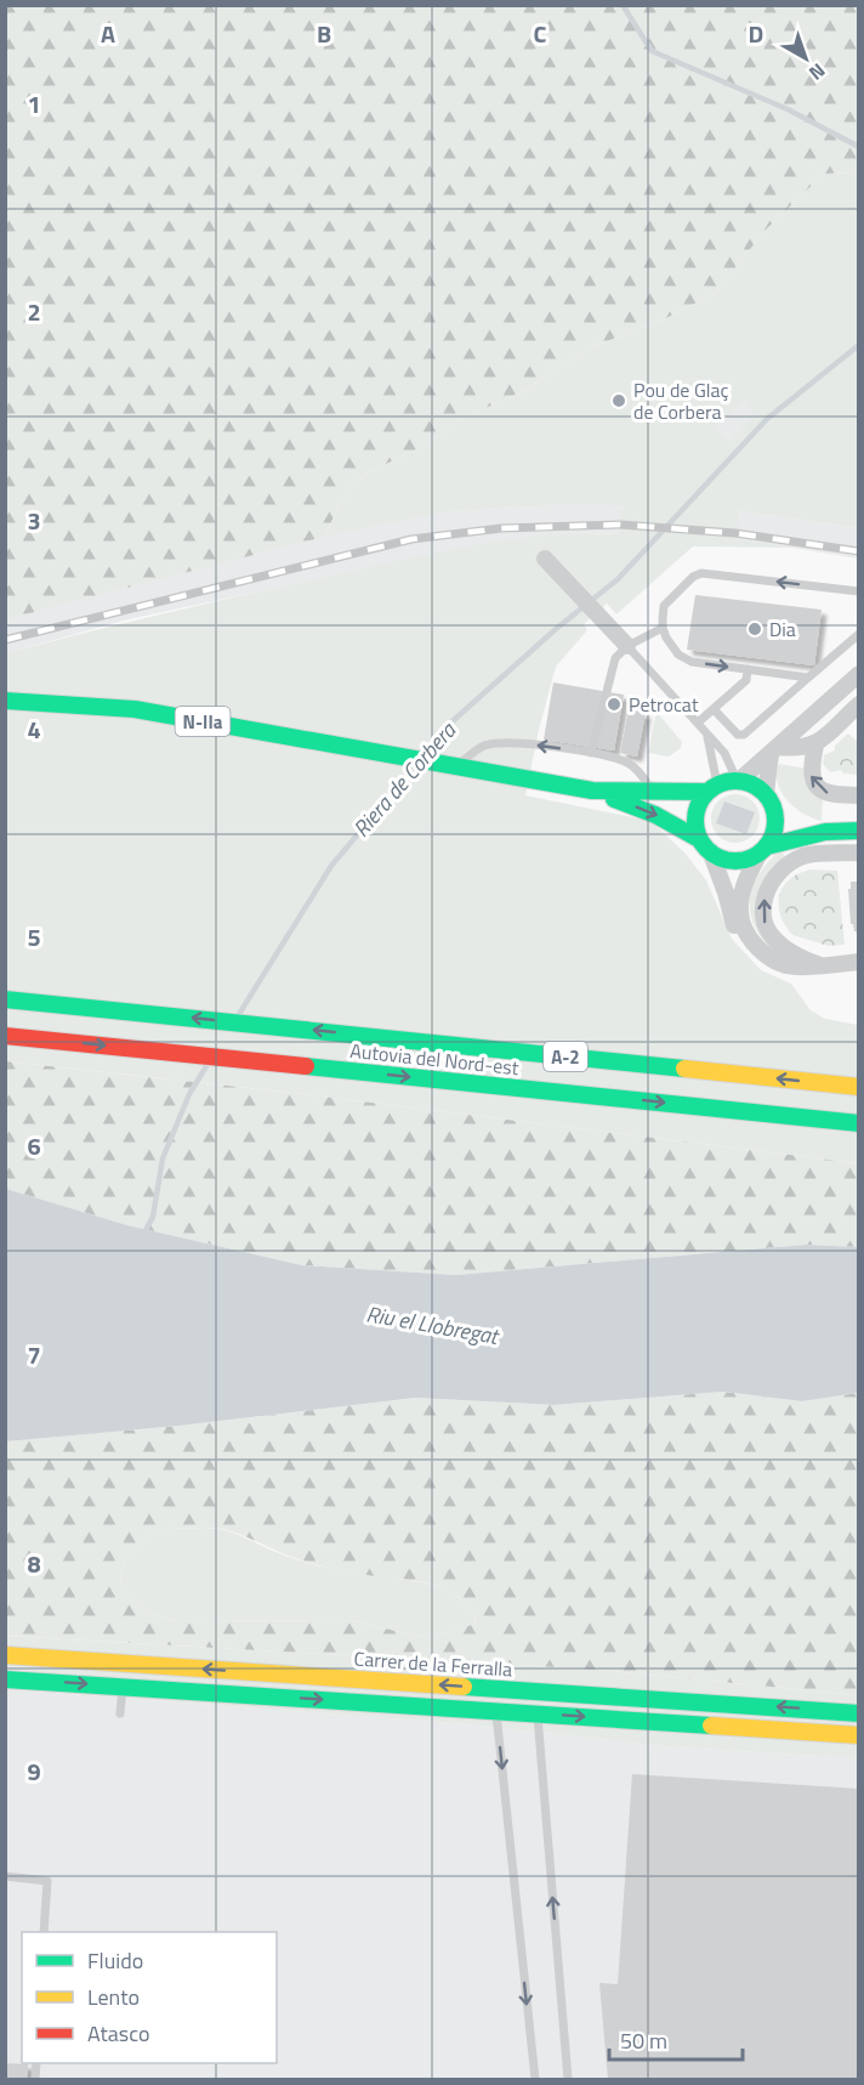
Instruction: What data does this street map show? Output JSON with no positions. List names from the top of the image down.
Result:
{
  "streets": {
    "main road": [
      "N-IIa",
      "A-2",
      "Autovia del Nord-est",
      "Carrer de la Ferralla"
    ]
  },
  "water": ["Riera de Corbera", "Riu el Llobregat"],
  "places": ["Pou de Glaç de Corbera", "Dia", "Petrocat"],
  "legend": ["Fluido", "Lento", "Atasco"],
  "scale_bar": "50 m",
  "north": "bottom right",
  "grid": {
    "columns": [
      "A",
      "B",
      "C",
      "D"
    ],
    "rows": [
      "1",
      "2",
      "3",
      "4",
      "5",
      "6",
      "7",
      "8",
      "9"
    ]
  }
}
